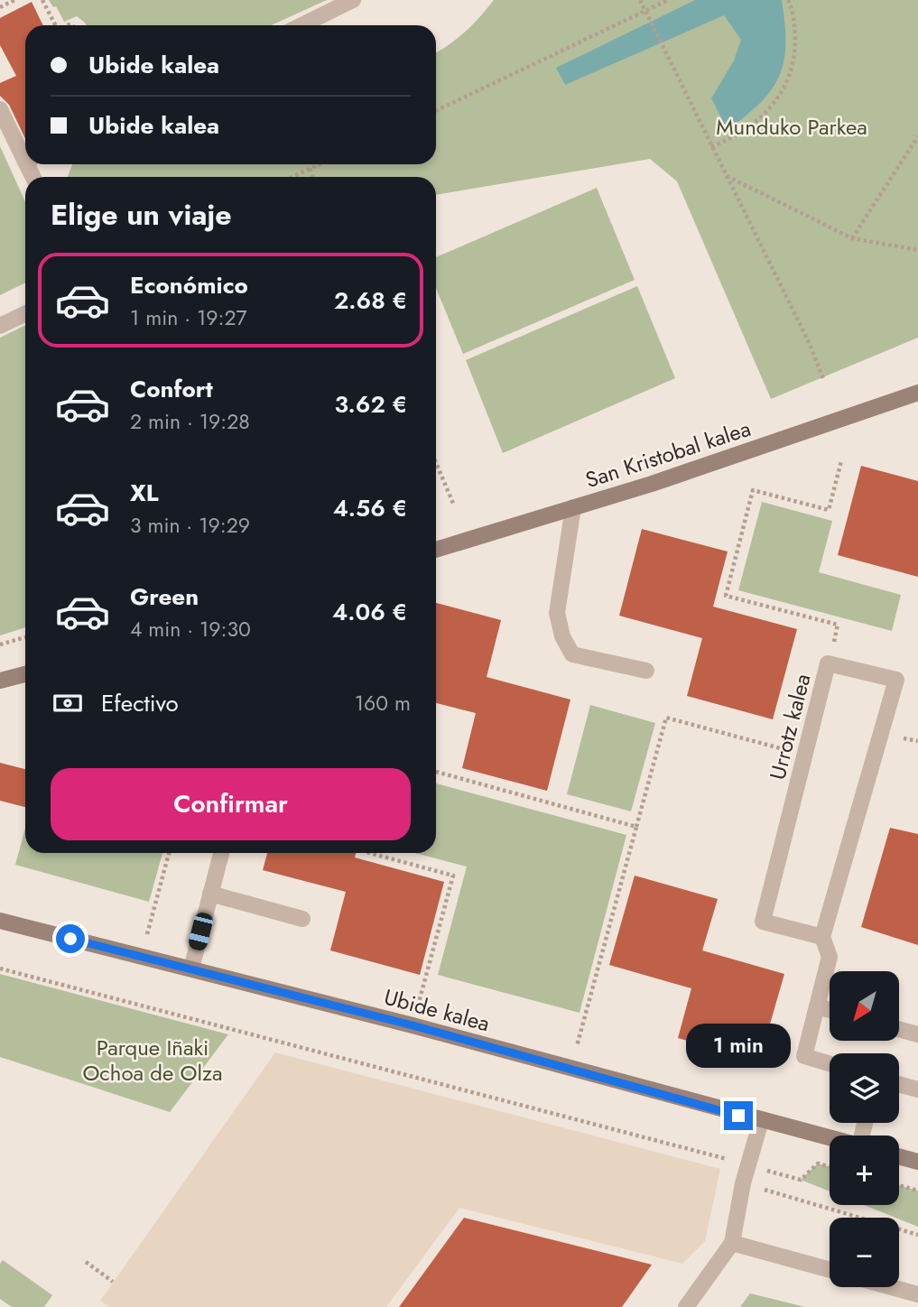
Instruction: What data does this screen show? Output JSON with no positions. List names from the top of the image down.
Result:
{
  "streets": {
    "street": ["San Kristobal kalea", "Urrotz kalea", "Ubide kalea"]
  },
  "parks": ["Munduko Parkea", "Parque Iñaki Ochoa de Olza"],
  "north": "bottom left",
  "page": {
    "banner": ["Ubide kalea", "Ubide kalea"],
    "heading": "Elige un viaje",
    "list": [
      {
        "name": "Económico",
        "note": "1 min · 19:27",
        "value": "2.68 €"
      },
      {
        "name": "Confort",
        "note": "2 min · 19:28",
        "value": "3.62 €"
      },
      {
        "name": "XL",
        "note": "3 min · 19:29",
        "value": "4.56 €"
      },
      {
        "name": "Green",
        "note": "4 min · 19:30",
        "value": "4.06 €"
      }
    ],
    "pay": ["Efectivo", "160 m"],
    "buttons": "Confirmar",
    "map_buttons": ["+", "−"],
    "bubble": "1 min"
  }
}
